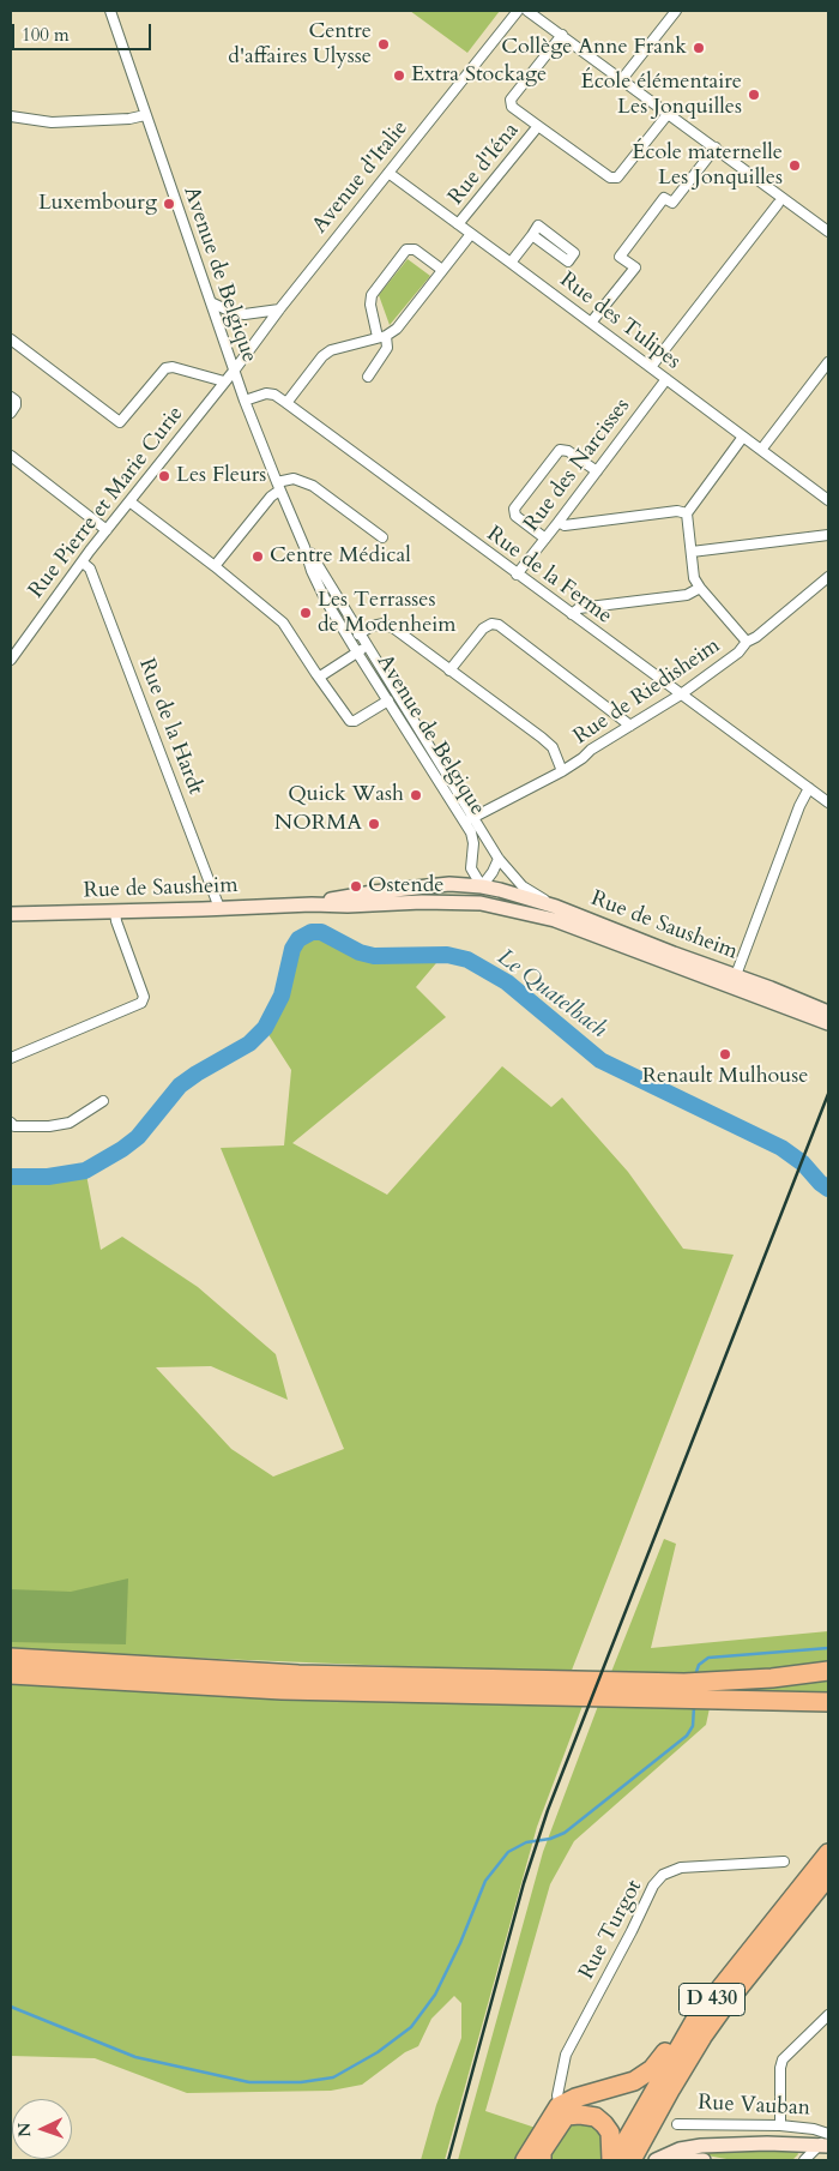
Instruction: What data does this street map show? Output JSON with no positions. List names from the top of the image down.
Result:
{
  "streets": {
    "highway": ["D 430"],
    "main road": ["Rue de Sausheim", "Rue Vauban"],
    "street": [
      "Rue d'Iéna",
      "Avenue d'Italie",
      "Avenue de Belgique",
      "Rue des Tulipes",
      "Rue des Narcisses",
      "Rue Pierre et Marie Curie",
      "Rue de la Ferme",
      "Rue de Riedisheim",
      "Rue de la Hardt",
      "Rue Turgot"
    ]
  },
  "crossings": [
    ["Rue d'Iéna", "Rue des Tulipes"],
    ["Avenue d'Italie", "Avenue de Belgique"],
    ["Avenue d'Italie", "Rue des Tulipes"],
    ["Avenue d'Italie", "Rue Pierre et Marie Curie"],
    ["Avenue de Belgique", "Rue Pierre et Marie Curie"],
    ["Avenue de Belgique", "Rue de la Ferme"],
    ["Avenue de Belgique", "Rue de Riedisheim"],
    ["Avenue de Belgique", "Rue de Sausheim"],
    ["Rue des Tulipes", "Rue des Narcisses"],
    ["Rue des Narcisses", "Rue de la Ferme"],
    ["Rue Pierre et Marie Curie", "Rue de la Hardt"],
    ["Rue de la Ferme", "Rue de Riedisheim"],
    ["Rue de la Hardt", "Rue de Sausheim"]
  ],
  "water": ["Le Quatelbach"],
  "places": [
    "Centre d'affaires Ulysse",
    "Collège Anne Frank",
    "Extra Stockage",
    "École élémentaire Les Jonquilles",
    "École maternelle Les Jonquilles",
    "Luxembourg",
    "Les Fleurs",
    "Centre Médical",
    "Les Terrasses de Modenheim",
    "Quick Wash",
    "NORMA",
    "Ostende",
    "Renault Mulhouse"
  ],
  "scale_bar": "100 m",
  "north": "left"
}
